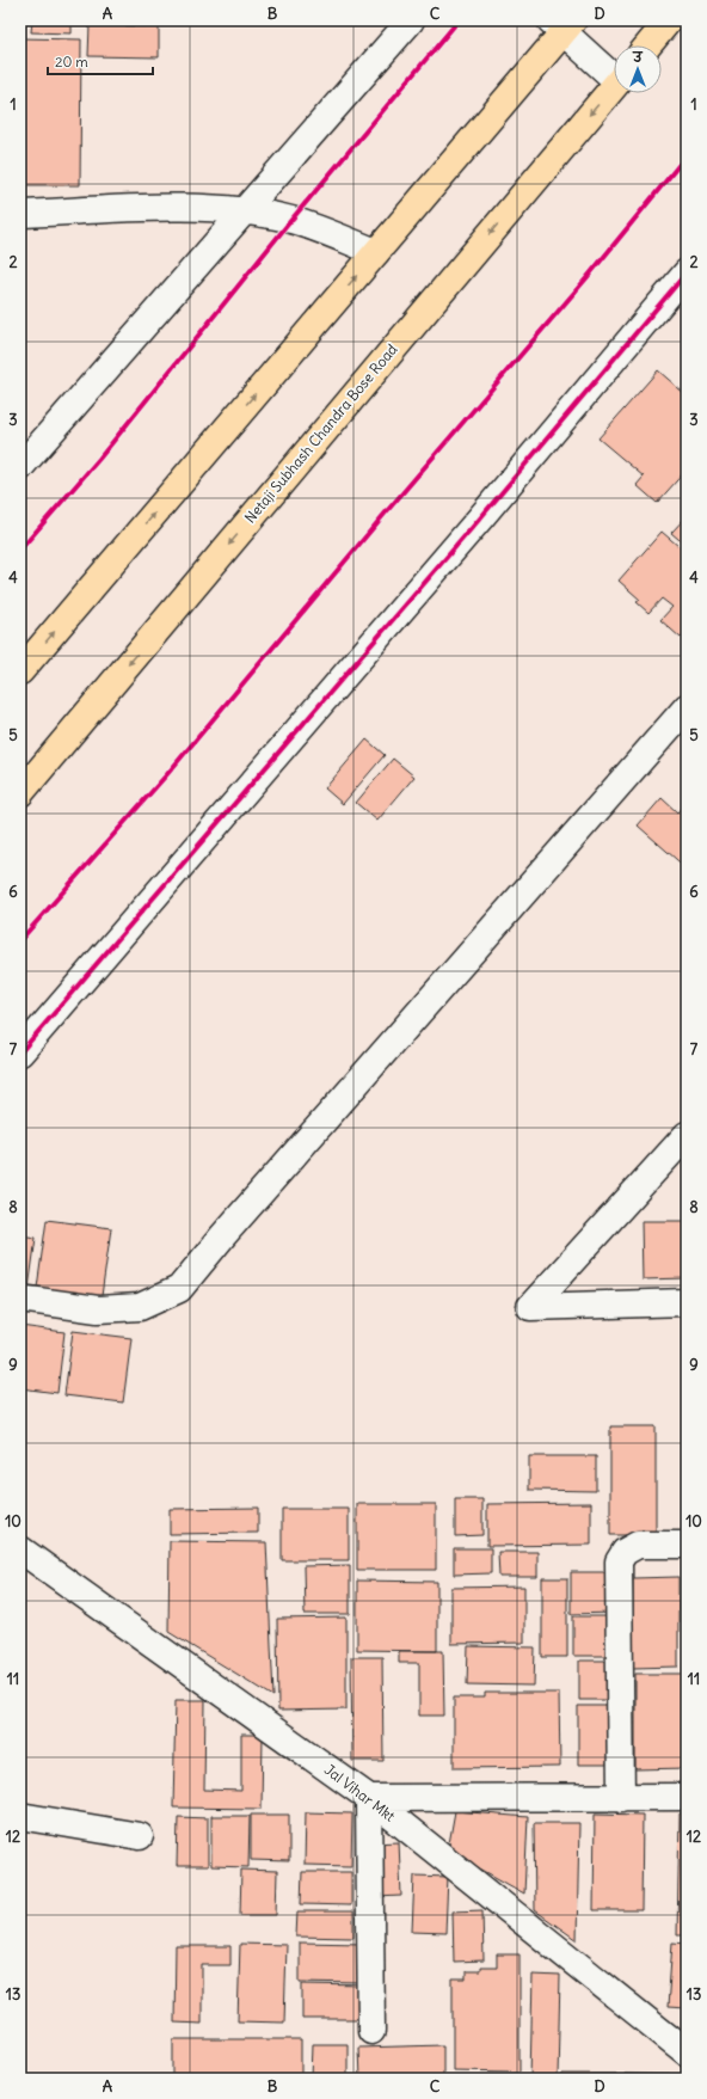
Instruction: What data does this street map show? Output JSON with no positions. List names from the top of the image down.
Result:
{
  "streets": {
    "main road": ["Netaji Subhash Chandra Bose Road"],
    "street": ["Jal Vihar Mkt"]
  },
  "scale_bar": "20 m",
  "north": "top",
  "grid": {
    "columns": [
      "A",
      "B",
      "C",
      "D"
    ],
    "rows": [
      "1",
      "2",
      "3",
      "4",
      "5",
      "6",
      "7",
      "8",
      "9",
      "10",
      "11",
      "12",
      "13"
    ]
  }
}
